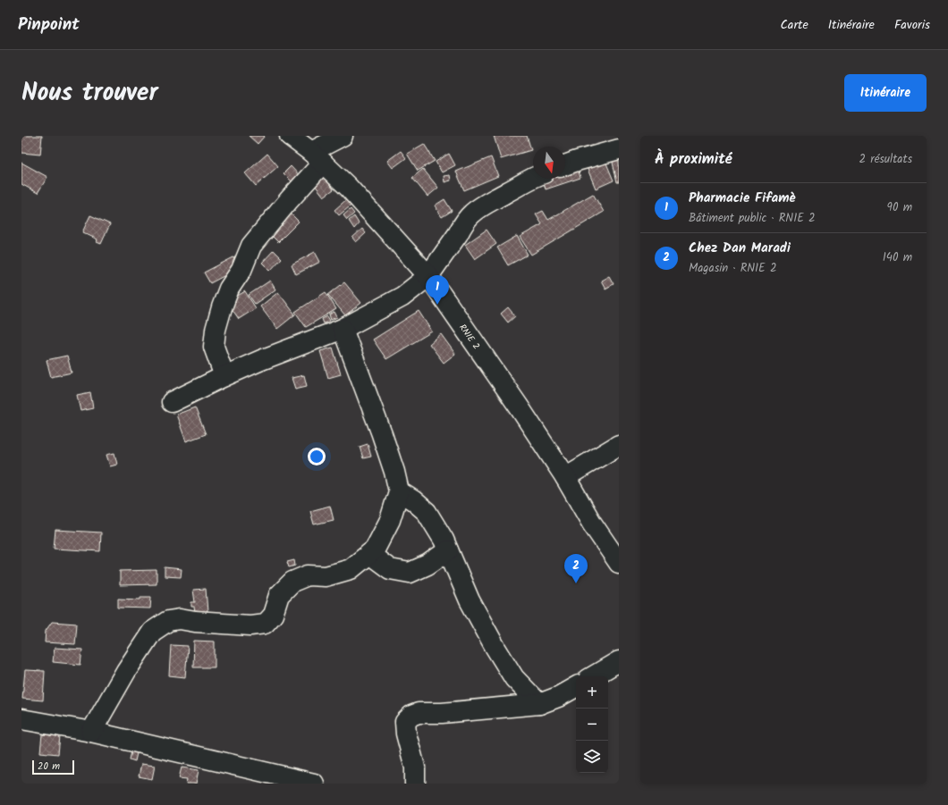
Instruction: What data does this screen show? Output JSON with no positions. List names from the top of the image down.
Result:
{
  "streets": {
    "main road": ["RNIE 2"]
  },
  "scale_bar": "20 m",
  "north": "bottom",
  "page": {
    "header": "Pinpoint",
    "nav": ["Carte", "Itinéraire", "Favoris"],
    "title": "Nous trouver",
    "buttons": "Itinéraire",
    "heading": ["À proximité", "2 résultats"],
    "list": [
      {
        "mark": "1",
        "name": "Pharmacie Fifamè",
        "note": "Bâtiment public · RNIE 2",
        "value": "90 m"
      },
      {
        "mark": "2",
        "name": "Chez Dan Maradi",
        "note": "Magasin · RNIE 2",
        "value": "140 m"
      }
    ],
    "pins": ["1", "2"],
    "map_buttons": ["+", "−"],
    "scale": "20 m"
  }
}
